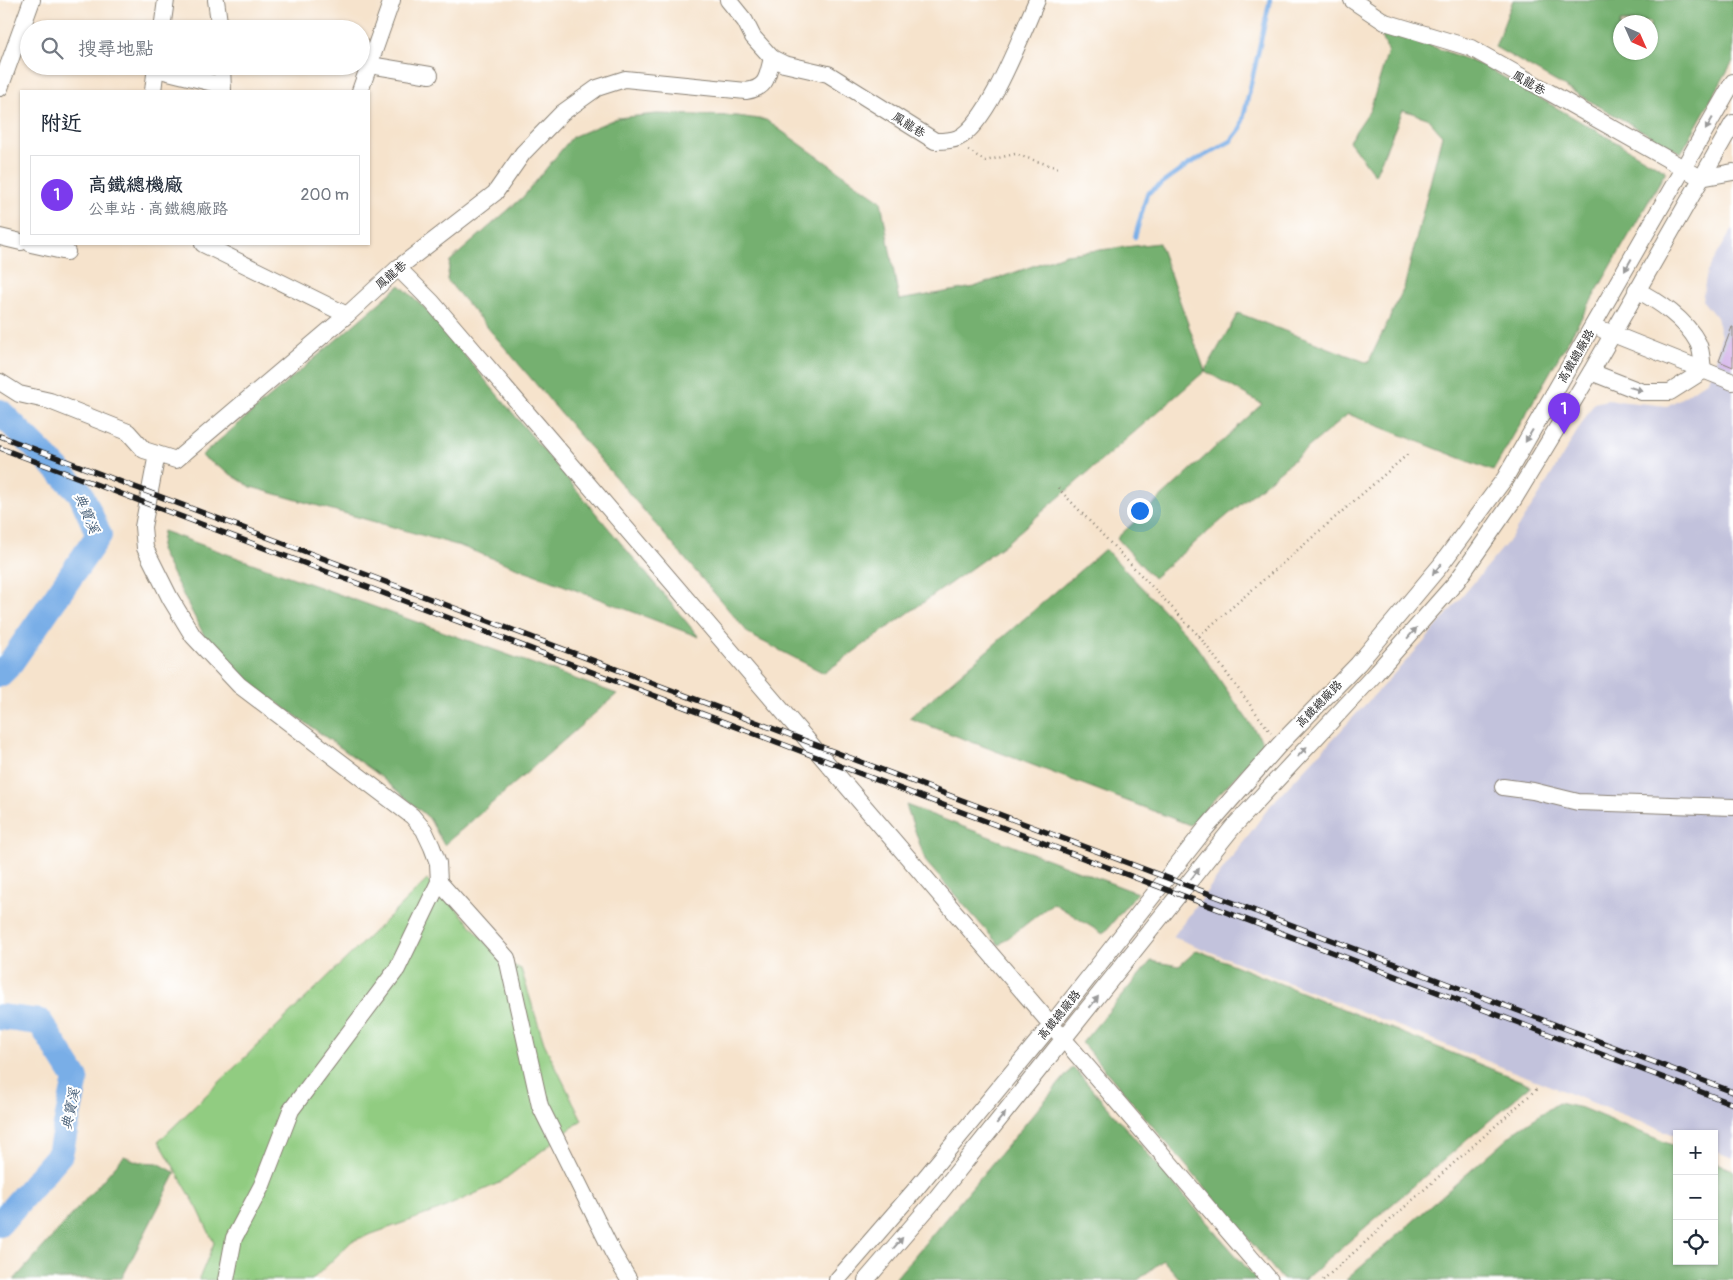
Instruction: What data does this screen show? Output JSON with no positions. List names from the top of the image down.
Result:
{
  "streets": {
    "street": ["鳳龍巷", "高鐵總廠路"]
  },
  "crossings": [
    ["鳳龍巷", "高鐵總廠路"]
  ],
  "water": ["典寶溪"],
  "north": "bottom right",
  "page": {
    "search": "搜尋地點",
    "heading": "附近",
    "list": [
      {
        "mark": "1",
        "name": "高鐵總機廠",
        "note": "公車站 · 高鐵總廠路",
        "value": "200 m"
      }
    ],
    "pins": "1",
    "map_buttons": ["+", "−"]
  }
}
